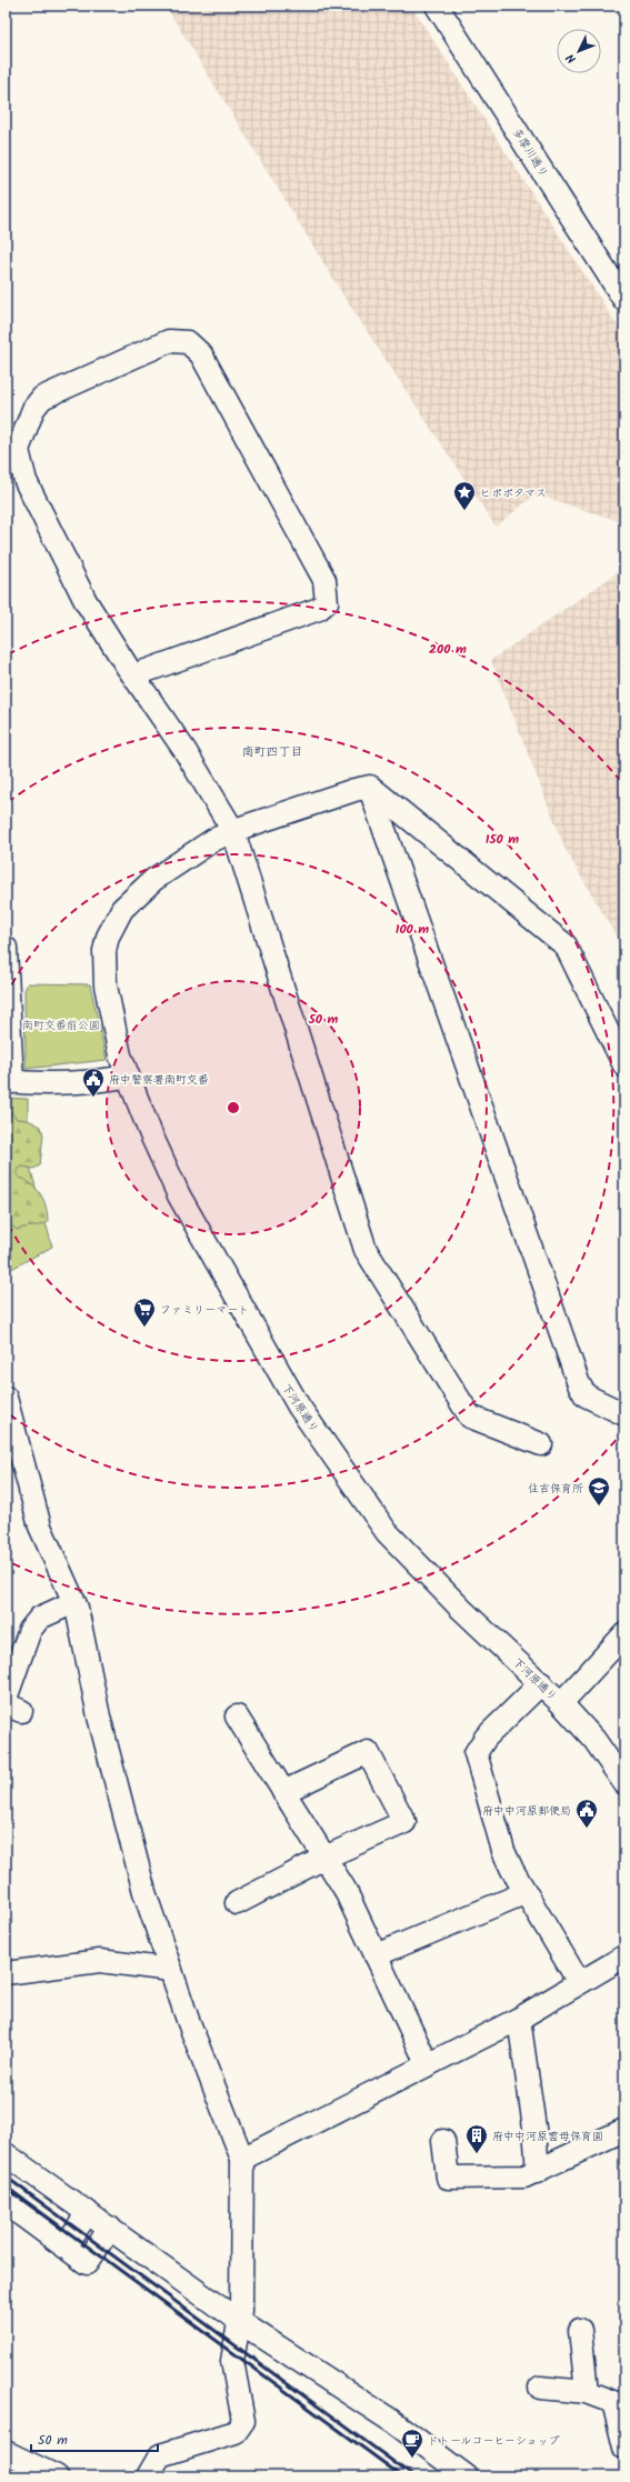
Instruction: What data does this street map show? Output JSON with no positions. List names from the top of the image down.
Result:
{
  "streets": {
    "street": ["多摩川通り", "下河原通り"]
  },
  "districts": ["南町四丁目"],
  "parks": ["南町交番前公園"],
  "places": {
    "place": ["ヒポポタマス"],
    "public building": ["府中警察署南町交番", "府中中河原郵便局"],
    "supermarket": ["ファミリーマート"],
    "school or university": ["住吉保育所"],
    "building": ["府中中河原雲母保育園"],
    "cafe": ["ドトールコーヒーショップ"]
  },
  "scale_bar": "50 m",
  "north": "bottom left",
  "rings": [
    "200 m",
    "150 m",
    "100 m",
    "50 m"
  ]
}
